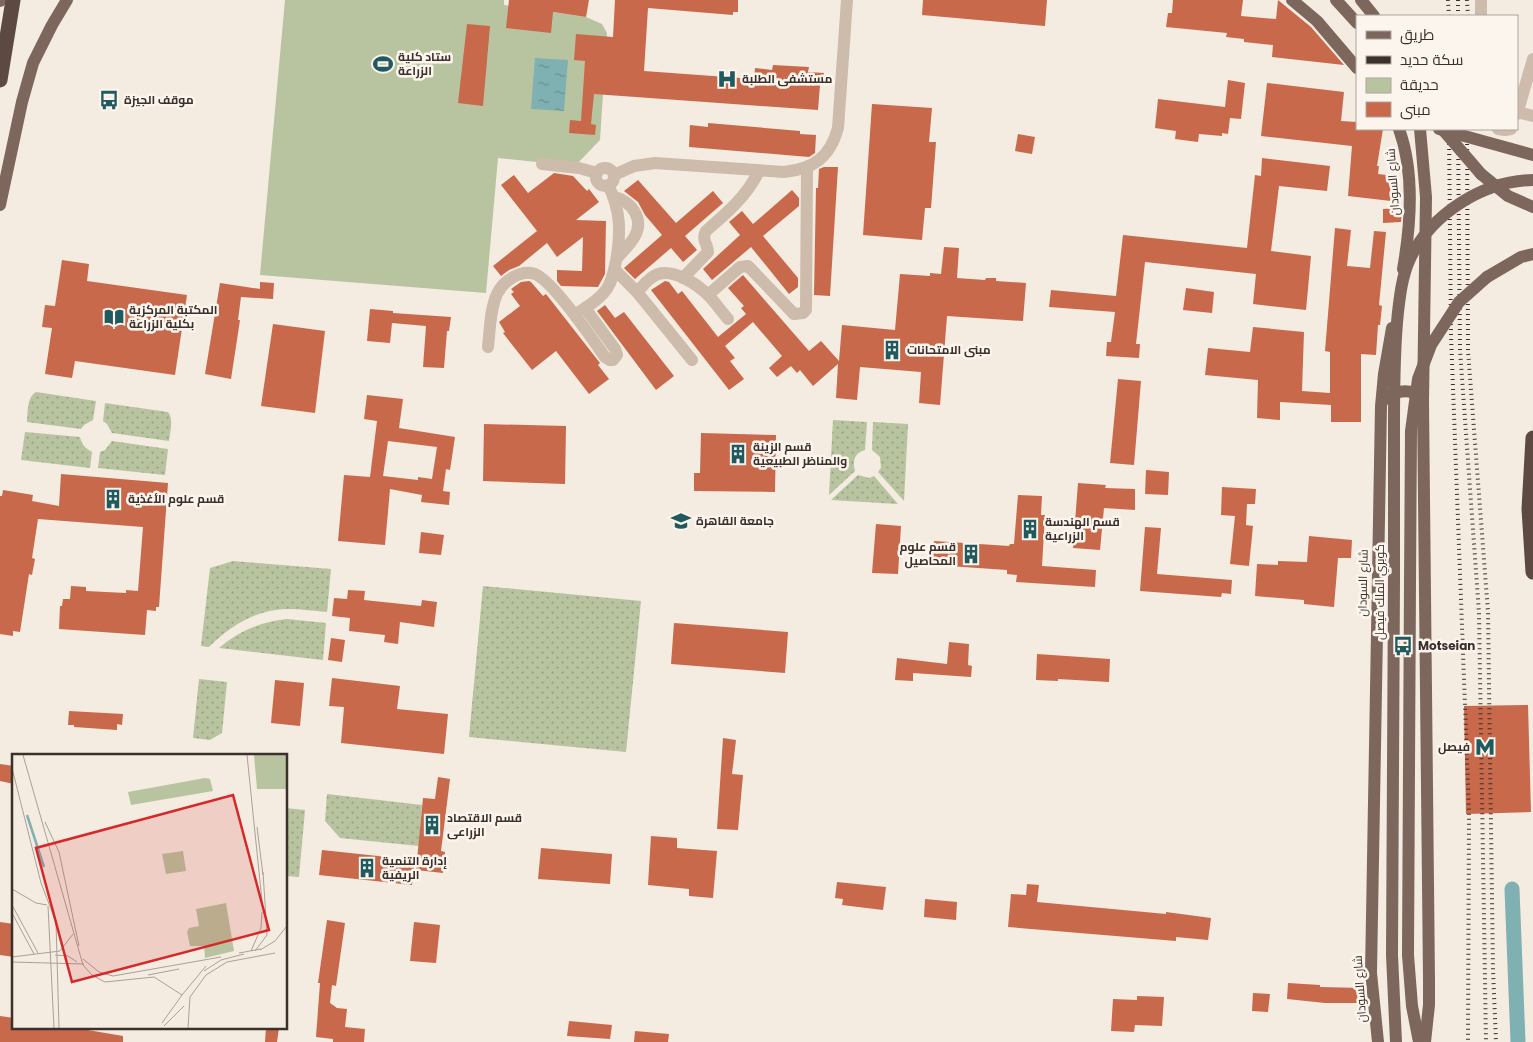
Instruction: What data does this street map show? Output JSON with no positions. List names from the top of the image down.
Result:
{
  "streets": {
    "main road": ["شارع السودان", "كوبري الملك فيصل"]
  },
  "places": {
    "sports": ["ستاد كلية الزراعة"],
    "hospital": ["مستشفى الطلبة"],
    "bus stop": ["موقف الجيزة", "Motseian"],
    "library": ["المكتبة المركزية بكلية الزراعة"],
    "building": [
      "مبنى الامتحانات",
      "قسم الزينة والمناظر الطبيعية",
      "قسم علوم الأغذية",
      "قسم الهندسة الزراعية",
      "قسم علوم المحاصيل",
      "قسم الاقتصاد الزراعى",
      "إدارة التنمية الريفية"
    ],
    "school or university": ["جامعة القاهرة"],
    "metro station": ["فيصل"]
  },
  "legend": [
    "طريق",
    "سكة حديد",
    "حديقة",
    "مبنى"
  ]
}
